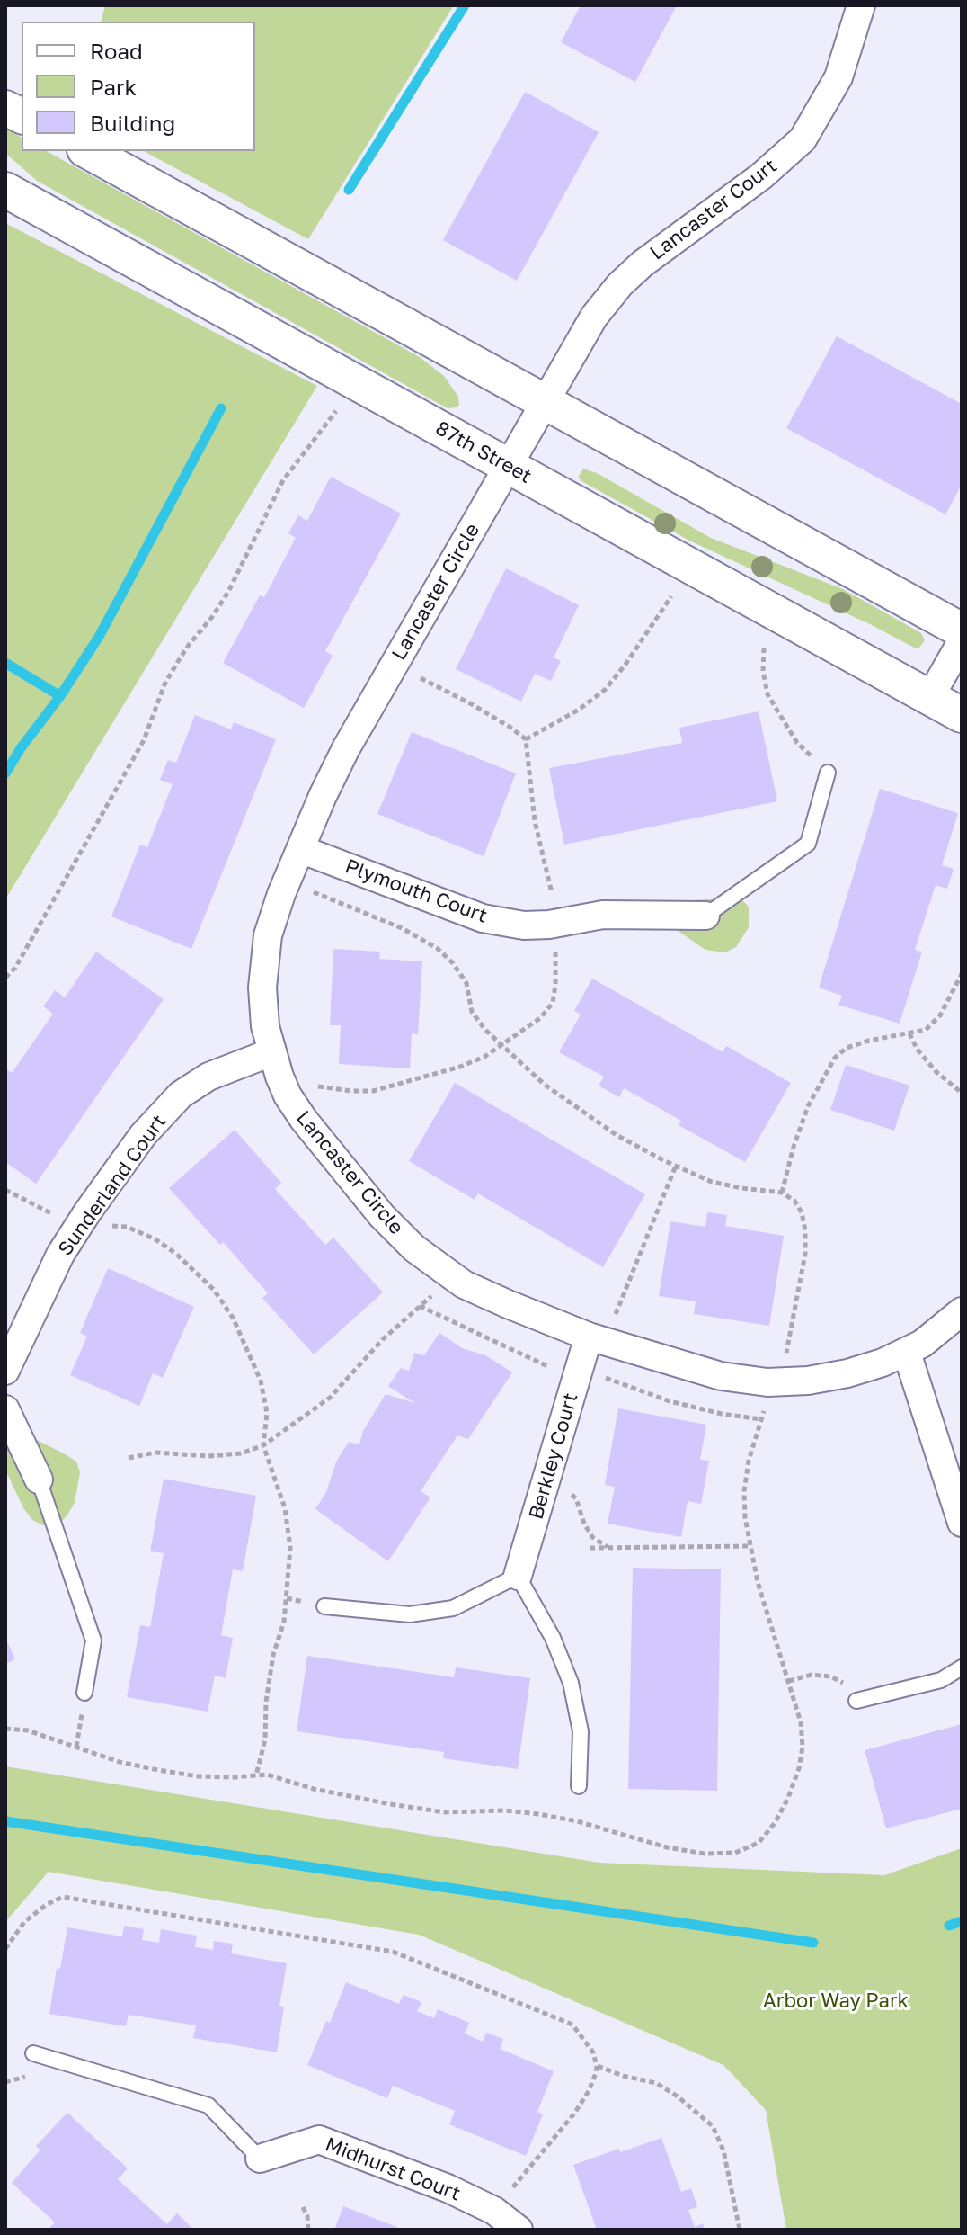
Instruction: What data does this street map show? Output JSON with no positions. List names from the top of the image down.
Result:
{
  "streets": {
    "street": [
      "Lancaster Court",
      "87th Street",
      "Lancaster Circle",
      "Plymouth Court",
      "Sunderland Court",
      "Berkley Court",
      "Midhurst Court"
    ]
  },
  "crossings": [
    ["Lancaster Court", "Lancaster Circle"],
    ["87th Street", "Lancaster Circle"],
    ["Lancaster Circle", "Plymouth Court"],
    ["Lancaster Circle", "Sunderland Court"],
    ["Lancaster Circle", "Berkley Court"]
  ],
  "parks": ["Arbor Way Park"],
  "legend": ["Road", "Park", "Building"]
}
